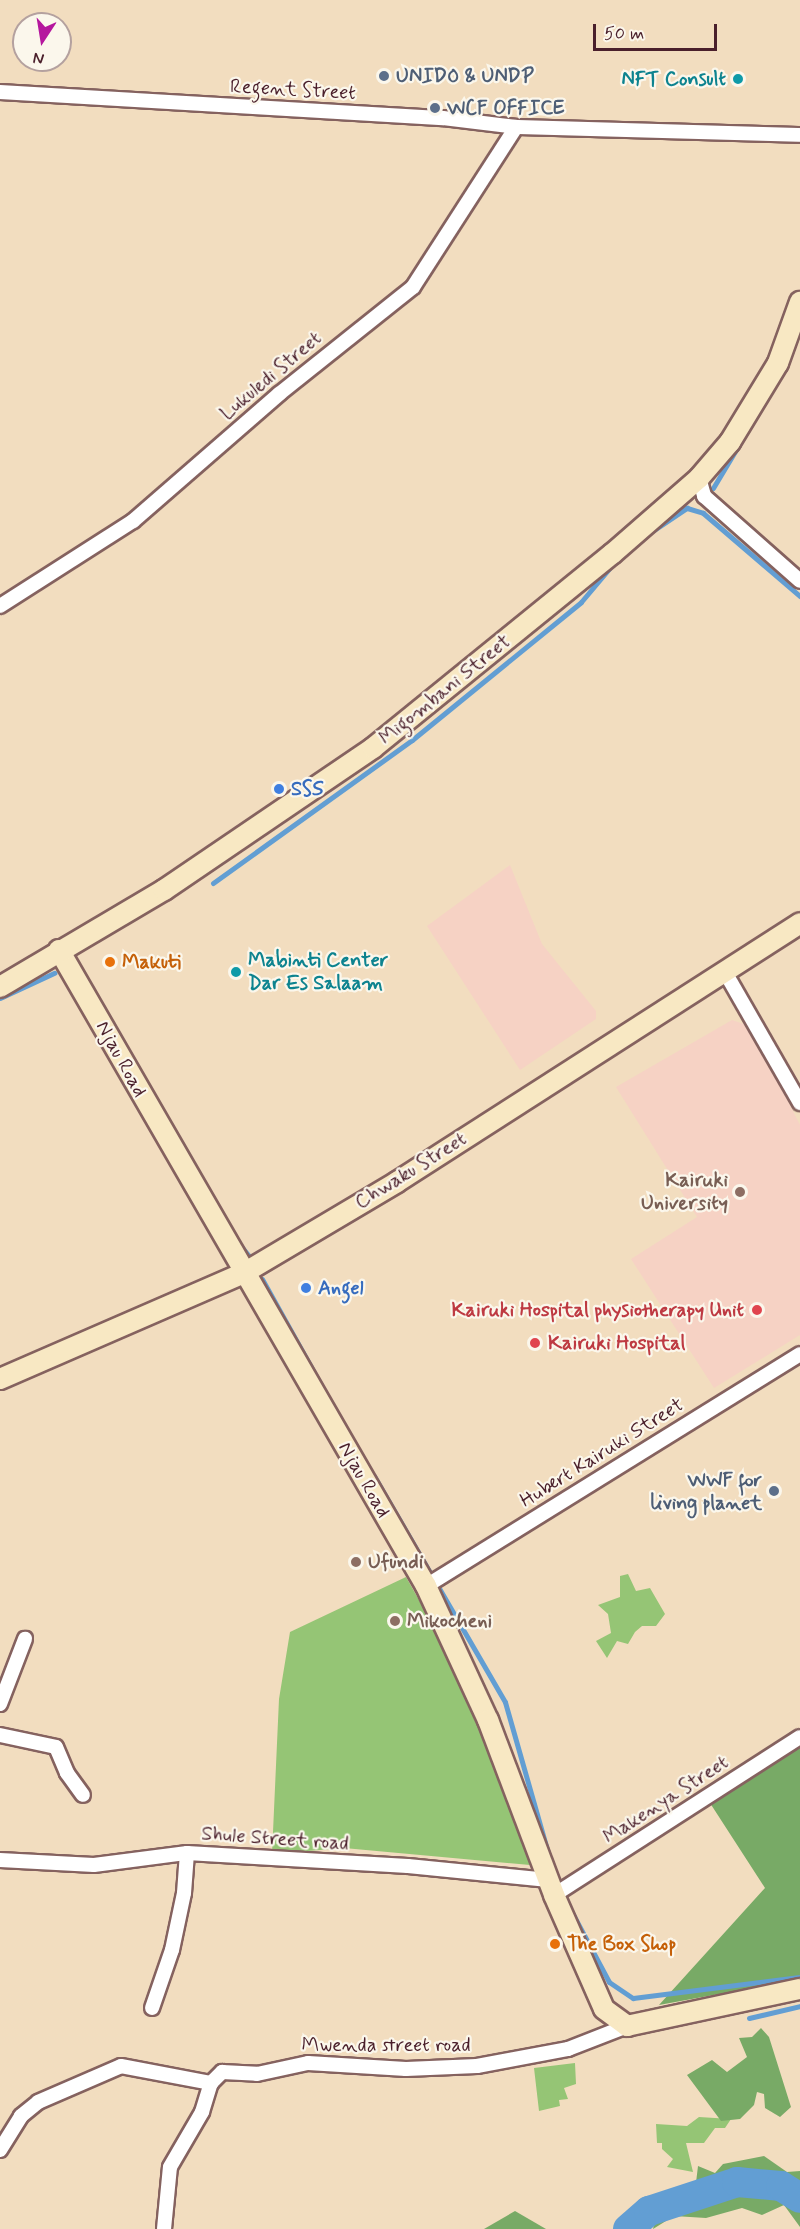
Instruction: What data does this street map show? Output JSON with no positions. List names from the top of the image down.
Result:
{
  "streets": {
    "main road": ["Migombani Street", "Njau Road", "Chwaku Street"],
    "street": [
      "Regent Street",
      "Lukuledi Street",
      "Hubert Kairuki Street",
      "Makenya Street",
      "Shule Street road",
      "Mwenda street road"
    ]
  },
  "crossings": [
    ["Regent Street", "Lukuledi Street"],
    ["Migombani Street", "Njau Road"],
    ["Njau Road", "Chwaku Street"],
    ["Njau Road", "Hubert Kairuki Street"],
    ["Njau Road", "Makenya Street"],
    ["Njau Road", "Shule Street road"],
    ["Njau Road", "Mwenda street road"],
    ["Makenya Street", "Shule Street road"]
  ],
  "places": [
    "UNIDO & UNDP",
    "NFT Consult",
    "WCF OFFICE",
    "SSS",
    "Makuti",
    "Mabinti Center Dar Es Salaam",
    "Kairuki University",
    "Angel",
    "Kairuki Hospital physiotherapy Unit",
    "Kairuki Hospital",
    "WWF for living planet",
    "Ufundi",
    "Mikocheni",
    "The Box Shop"
  ],
  "scale_bar": "50 m",
  "north": "bottom"
}
